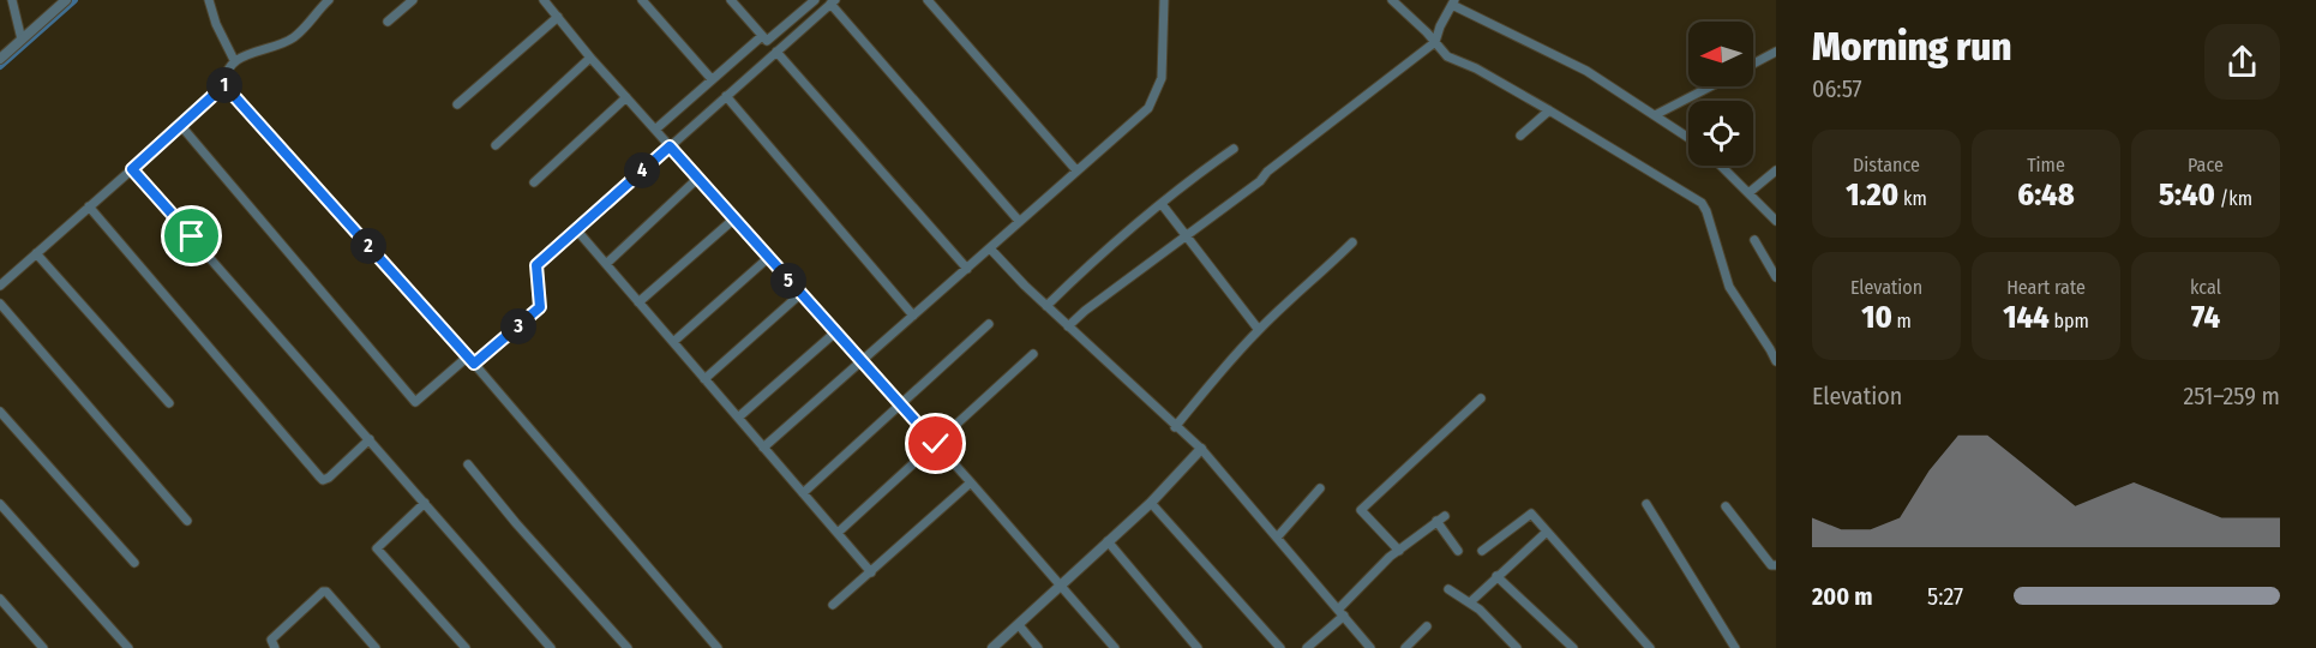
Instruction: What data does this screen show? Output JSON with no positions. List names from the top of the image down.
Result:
{
  "north": "left",
  "page": {
    "heading": ["Morning run", "06:57"],
    "pins": [
      "1",
      "4",
      "2",
      "5",
      "3"
    ],
    "stats": [
      ["Distance", "1.20 km"],
      ["Time", "6:48"],
      ["Pace", "5:40 /km"],
      ["Elevation", "10 m"],
      ["Heart rate", "144 bpm"],
      ["kcal", "74"]
    ],
    "chart": ["Elevation", "251–259 m"],
    "list": [
      {
        "name": "200 m",
        "note": "5:27"
      }
    ]
  }
}
